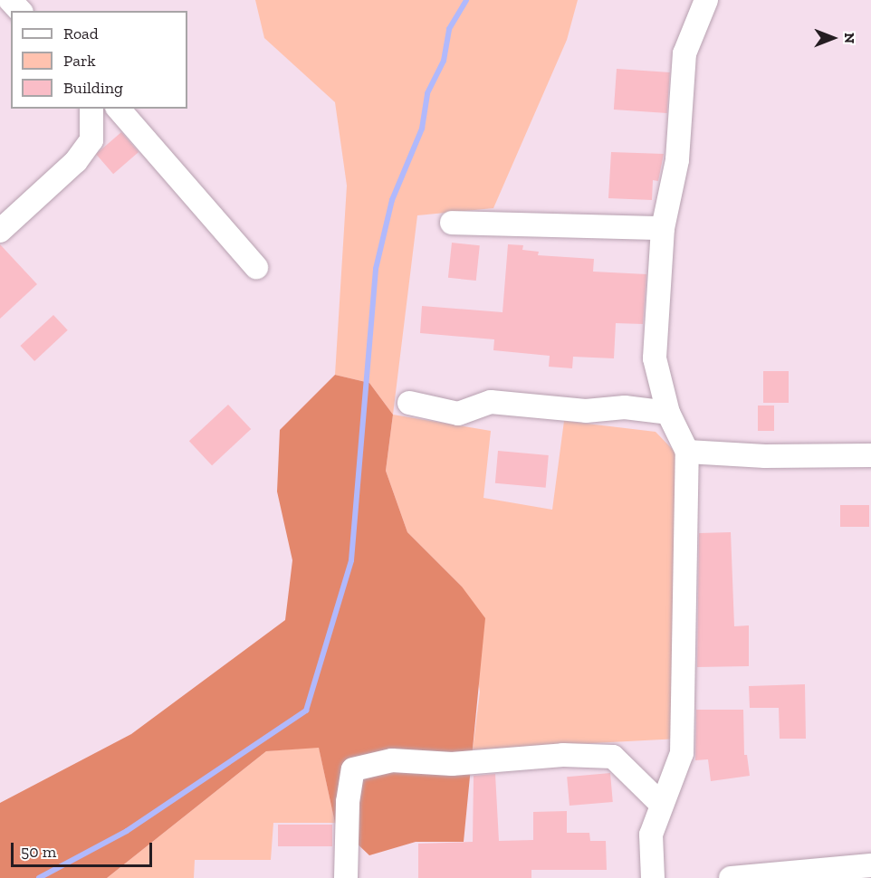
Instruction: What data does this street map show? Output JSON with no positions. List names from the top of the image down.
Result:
{
  "legend": ["Road", "Park", "Building"],
  "scale_bar": "50 m",
  "north": "right"
}
